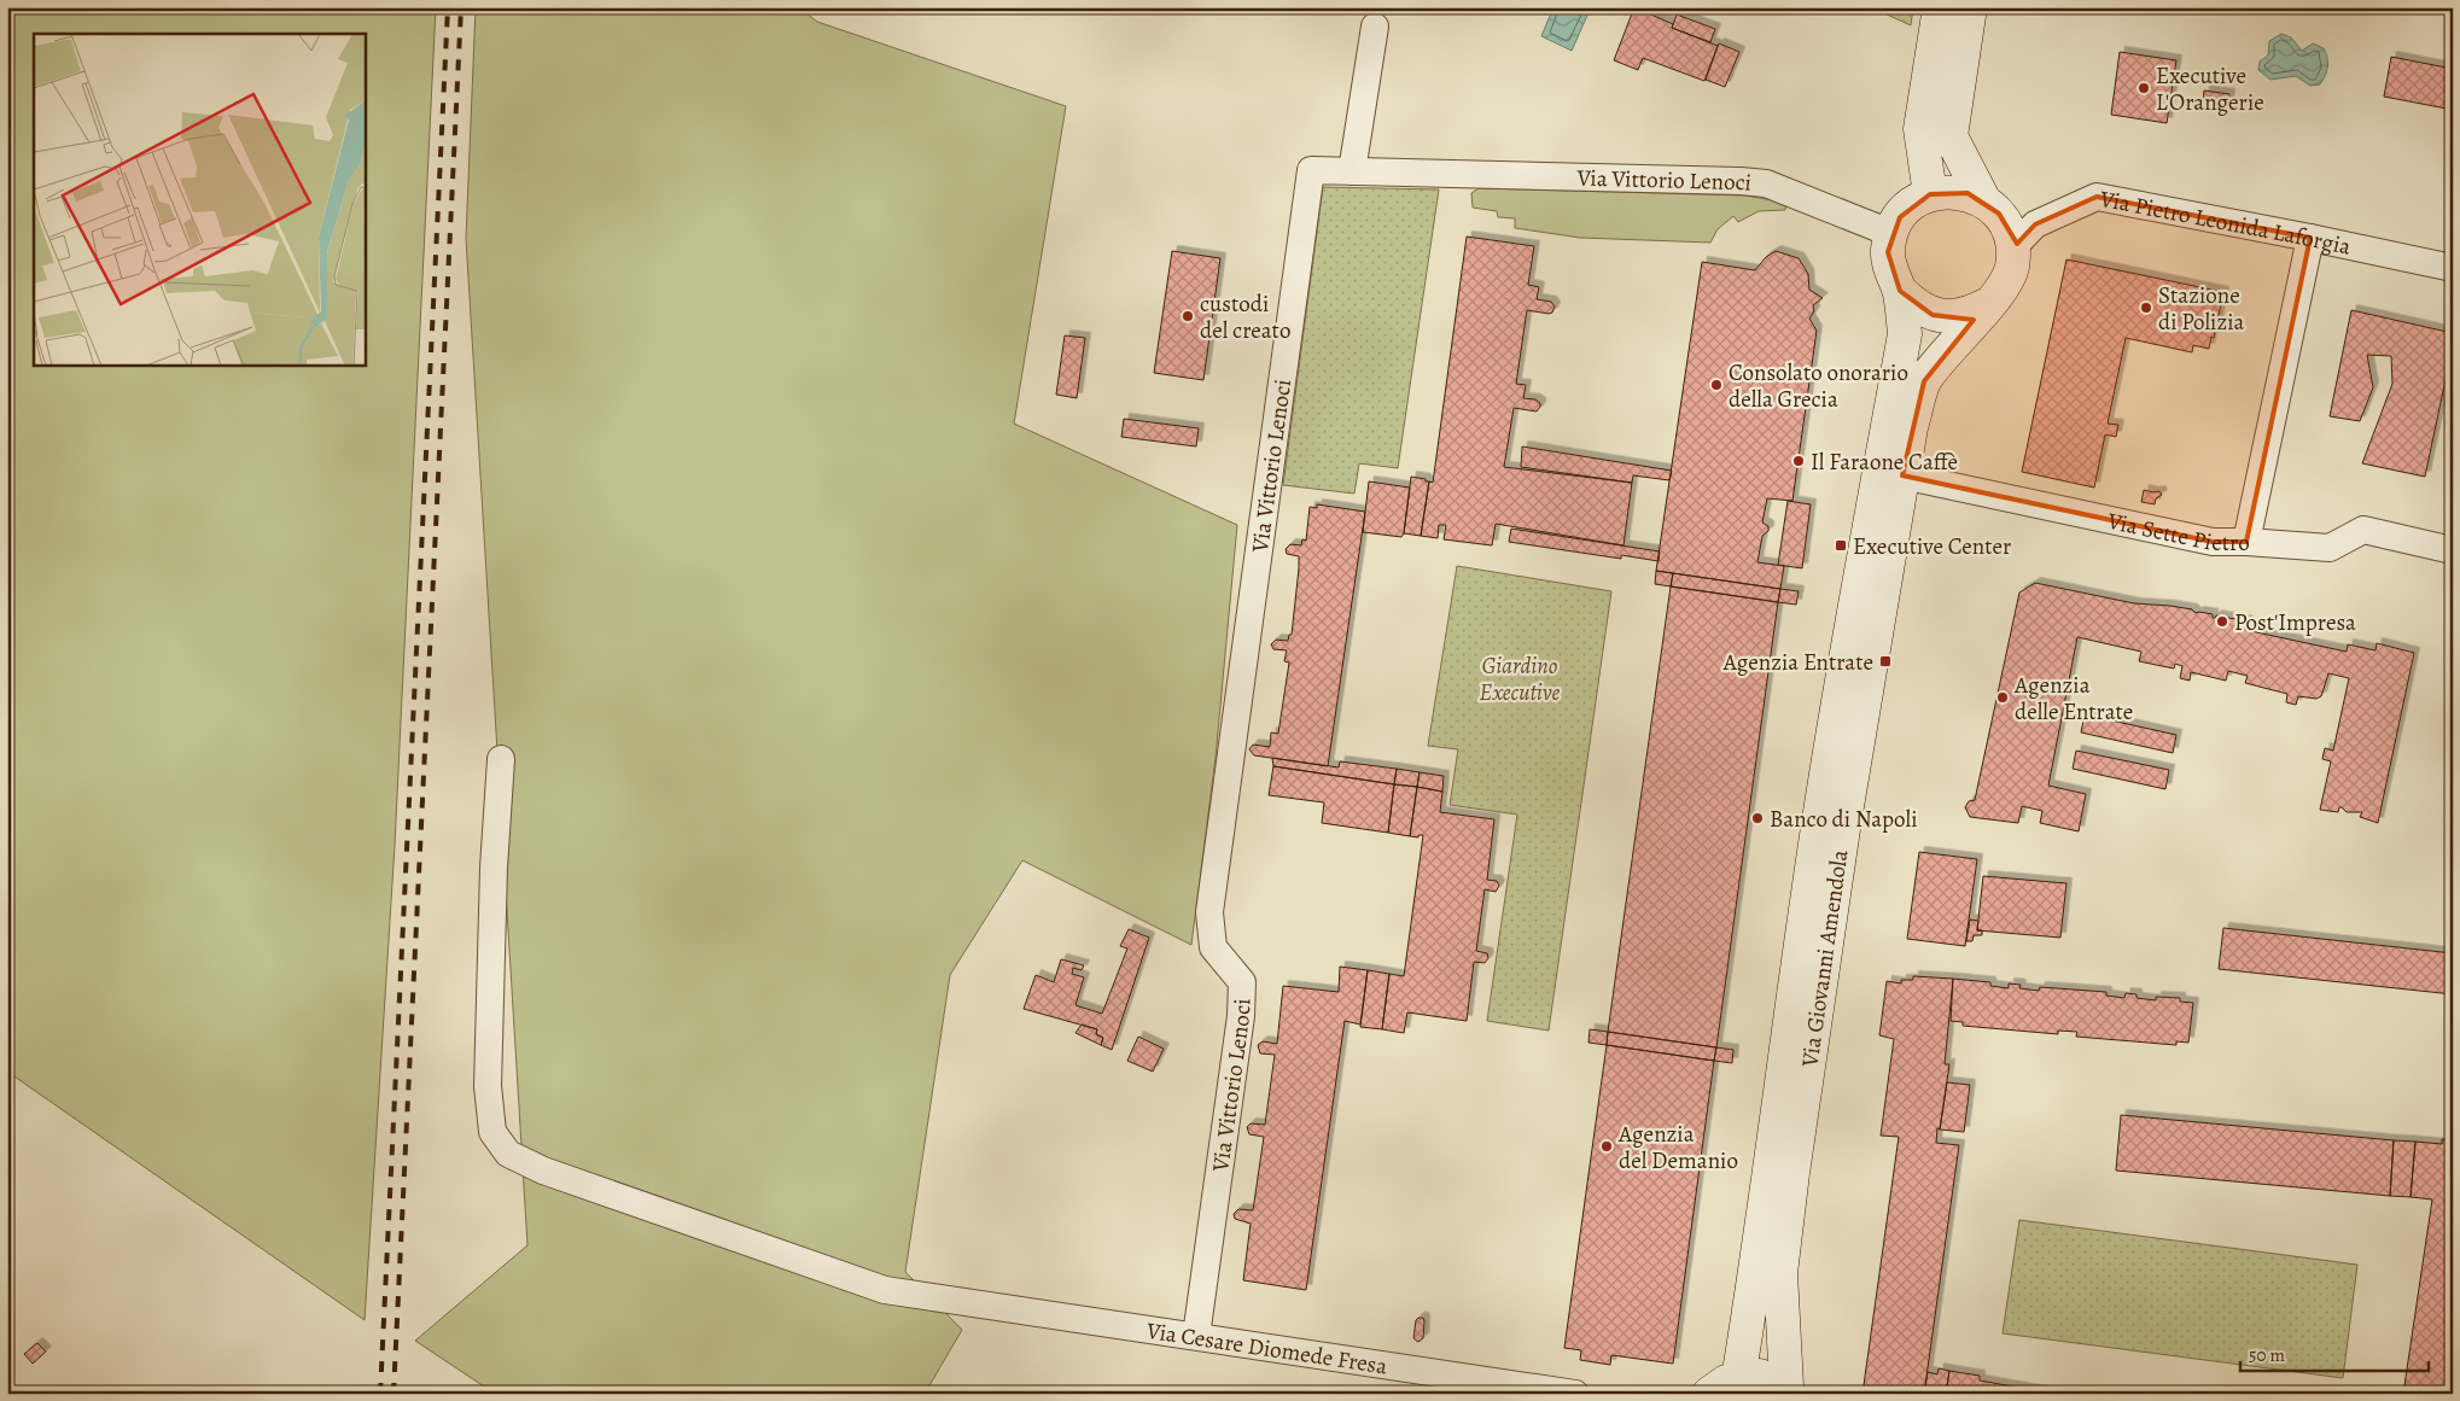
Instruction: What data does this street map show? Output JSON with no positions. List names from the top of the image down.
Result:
{
  "streets": {
    "main road": ["Via Giovanni Amendola"],
    "street": [
      "Via Vittorio Lenoci",
      "Via Pietro Leonida Laforgia",
      "Via Sette Pietro",
      "Via Cesare Diomede Fresa"
    ]
  },
  "crossings": [
    ["Via Vittorio Lenoci", "Via Pietro Leonida Laforgia"],
    ["Via Vittorio Lenoci", "Via Giovanni Amendola"],
    ["Via Vittorio Lenoci", "Via Cesare Diomede Fresa"],
    ["Via Pietro Leonida Laforgia", "Via Giovanni Amendola"],
    ["Via Sette Pietro", "Via Giovanni Amendola"]
  ],
  "parks": ["Giardino Executive"],
  "places": {
    "other": [
      "Executive L'Orangerie",
      "Stazione di Polizia",
      "custodi del creato",
      "Consolato onorario della Grecia",
      "Il Faraone Caffè",
      "Post'Impresa",
      "Agenzia delle Entrate",
      "Banco di Napoli",
      "Agenzia del Demanio"
    ],
    "transit": ["Executive Center", "Agenzia Entrate"]
  },
  "scale_bar": "50 m"
}
